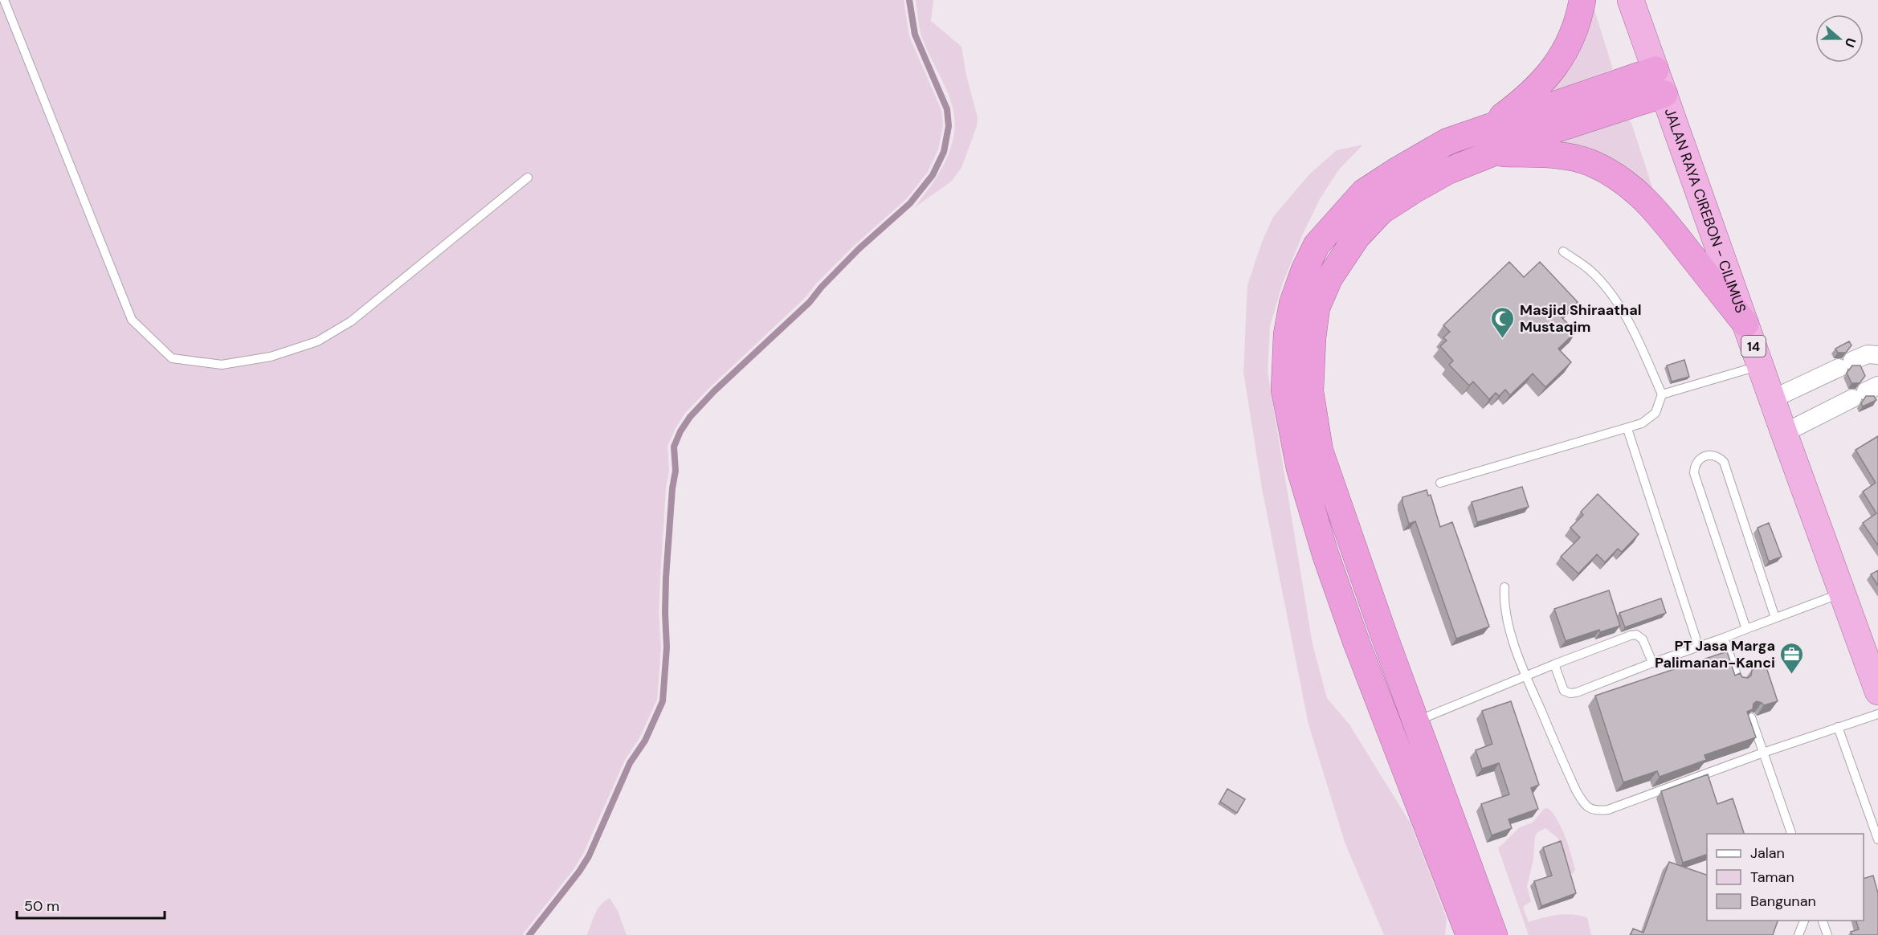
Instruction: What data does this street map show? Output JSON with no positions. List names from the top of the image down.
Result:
{
  "streets": {
    "highway": ["JALAN RAYA CIREBON - CILIMUS", "14"]
  },
  "places": {
    "mosque": ["Masjid Shiraathal Mustaqim"],
    "office": ["PT Jasa Marga Palimanan-Kanci"]
  },
  "legend": ["Jalan", "Taman", "Bangunan"],
  "scale_bar": "50 m",
  "north": "right"
}
